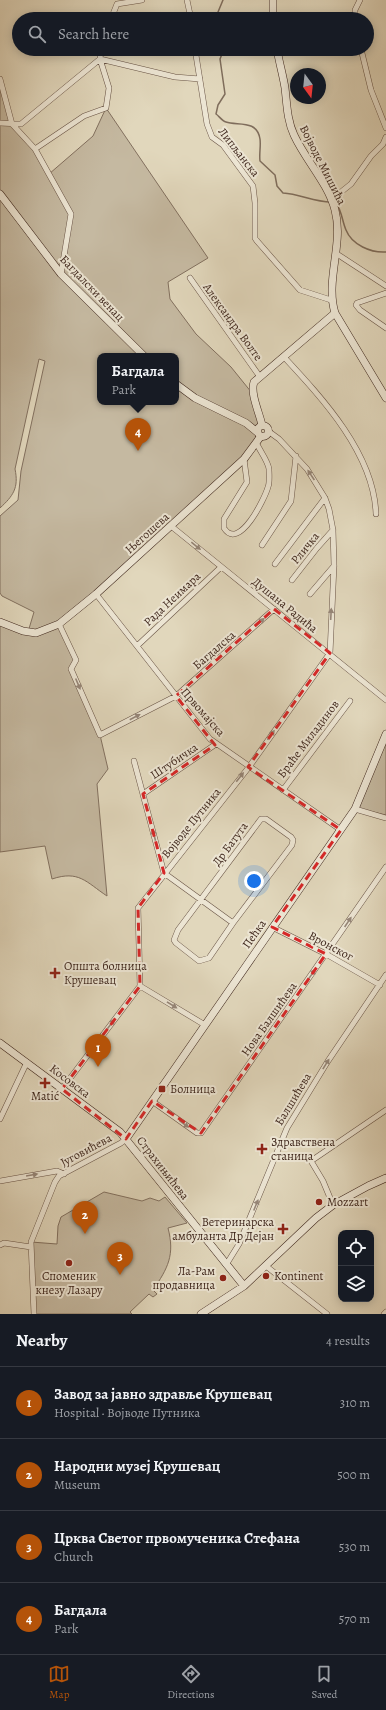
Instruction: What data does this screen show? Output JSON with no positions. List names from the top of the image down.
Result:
{
  "streets": {
    "street": [
      "Липљанска",
      "Војводе Мишића",
      "Багдалски венац",
      "Александра Волте",
      "Његошева",
      "Рличка",
      "Рада Неимара",
      "Душана Радића",
      "Багдалска",
      "Првомајска",
      "Браће Миладинов",
      "Штубичка",
      "Војводе Путника",
      "Др Батута",
      "Пећка",
      "Вронског",
      "Нова Балшићева",
      "Косовска",
      "Балшићева",
      "Југовићева",
      "Страхињићева"
    ]
  },
  "crossings": [
    ["Липљанска", "Војводе Мишића"],
    ["Његошева", "Душана Радића"],
    ["Његошева", "Багдалска"],
    ["Његошева", "Првомајска"],
    ["Рада Неимара", "Душана Радића"],
    ["Рада Неимара", "Првомајска"],
    ["Душана Радића", "Багдалска"],
    ["Душана Радића", "Војводе Путника"],
    ["Багдалска", "Првомајска"],
    ["Првомајска", "Браће Миладинов"],
    ["Првомајска", "Штубичка"],
    ["Првомајска", "Војводе Путника"],
    ["Првомајска", "Пећка"],
    ["Пећка", "Вронског"],
    ["Пећка", "Нова Балшићева"],
    ["Пећка", "Косовска"],
    ["Пећка", "Југовићева"],
    ["Пећка", "Страхињићева"],
    ["Вронског", "Нова Балшићева"],
    ["Вронског", "Балшићева"],
    ["Косовска", "Југовићева"],
    ["Косовска", "Страхињићева"],
    ["Балшићева", "Страхињићева"],
    ["Југовићева", "Страхињићева"]
  ],
  "one_way": ["Војводе Путника", "Нова Балшићева", "Балшићева"],
  "places": {
    "health": [
      "Општа болница Крушевац",
      "Matić",
      "Здравствена станица",
      "Ветеринарска амбуланта Др Дејан"
    ],
    "transit": ["Болница"],
    "other": [
      "Mozzart",
      "Споменик кнезу Лазару",
      "Kontinent",
      "Ла-Рам продавница"
    ]
  },
  "north": "bottom",
  "page": {
    "search": "Search here",
    "popup": ["Багдала", "Park"],
    "pins": [
      "4",
      "1",
      "2",
      "3"
    ],
    "heading": ["Nearby", "4 results"],
    "list": [
      {
        "mark": "1",
        "name": "Завод за јавно здравље Крушевац",
        "note": "Hospital · Војводе Путника",
        "value": "310 m"
      },
      {
        "mark": "2",
        "name": "Народни музеј Крушевац",
        "note": "Museum",
        "value": "500 m"
      },
      {
        "mark": "3",
        "name": "Црква Светог првомученика Стефана",
        "note": "Church",
        "value": "530 m"
      },
      {
        "mark": "4",
        "name": "Багдала",
        "note": "Park",
        "value": "570 m"
      }
    ],
    "nav": ["Map", "Directions", "Saved"]
  }
}
